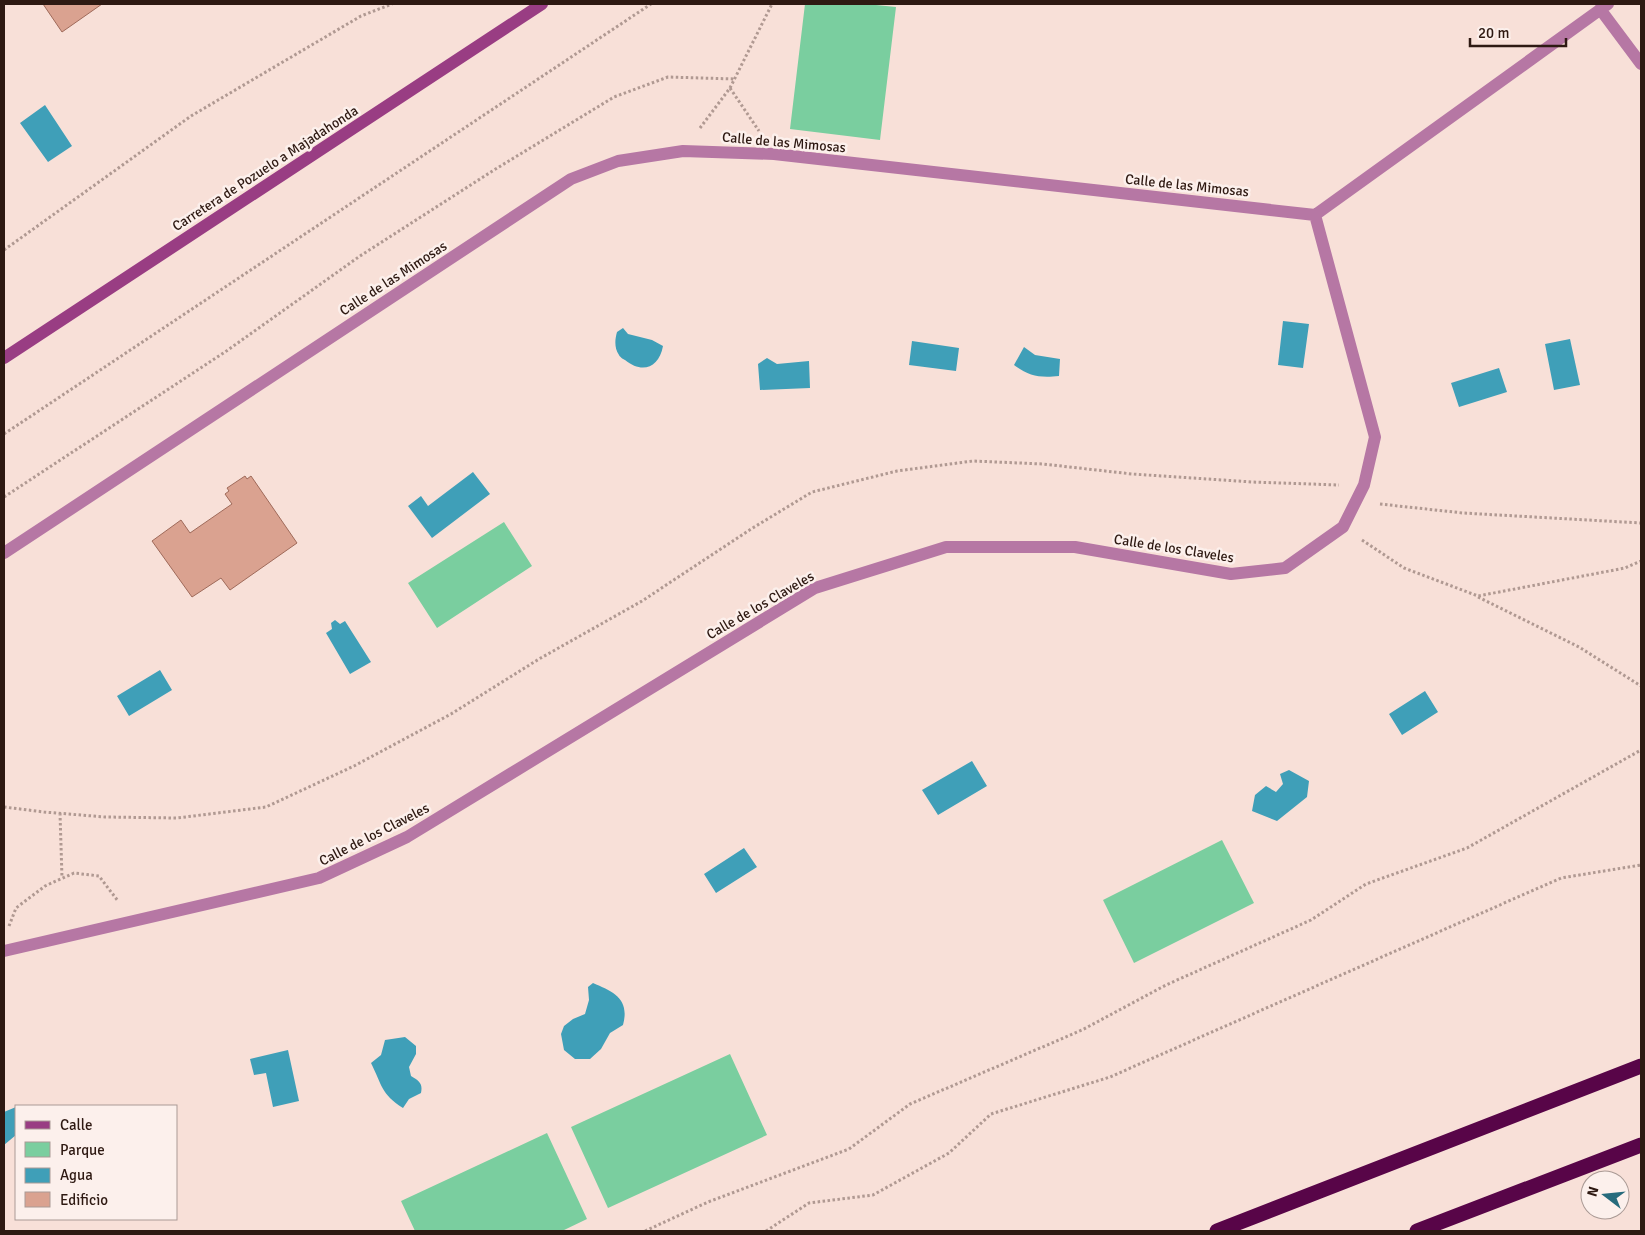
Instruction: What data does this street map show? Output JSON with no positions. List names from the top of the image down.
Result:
{
  "streets": {
    "street": ["Calle de las Mimosas", "Carretera de Pozuelo a Majadahonda", "Calle de los Claveles"]
  },
  "crossings": [
    ["Calle de las Mimosas", "Calle de los Claveles"]
  ],
  "legend": [
    "Calle",
    "Parque",
    "Agua",
    "Edificio"
  ],
  "scale_bar": "20 m",
  "north": "left"
}
